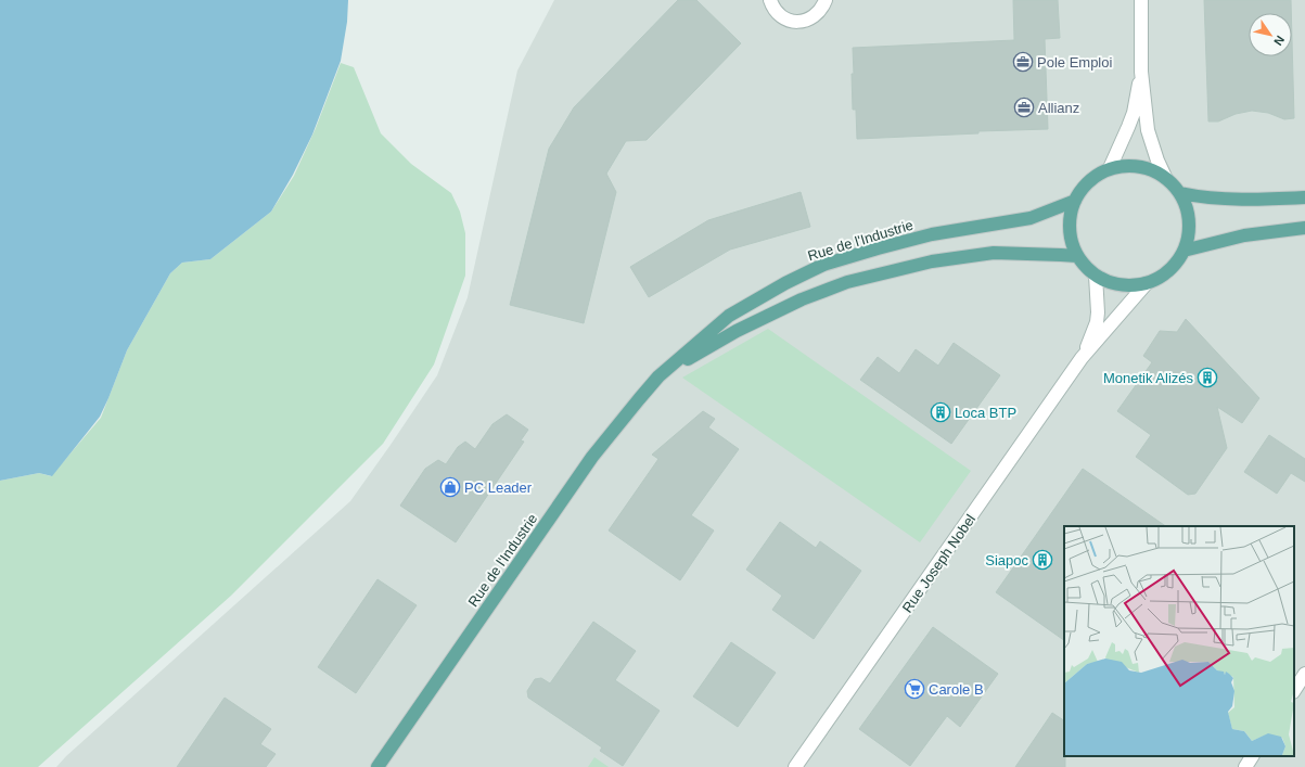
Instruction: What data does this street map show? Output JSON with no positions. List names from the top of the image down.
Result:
{
  "streets": {
    "main road": ["Rue de l'Industrie"],
    "street": ["Rue Joseph Nobel"]
  },
  "crossings": [
    ["Rue de l'Industrie", "Rue Joseph Nobel"]
  ],
  "places": {
    "office": ["Pole Emploi", "Allianz"],
    "building": ["Monetik Alizés", "Loca BTP", "Siapoc"],
    "shop": ["PC Leader"],
    "supermarket": ["Carole B"]
  },
  "north": "bottom right"
}
